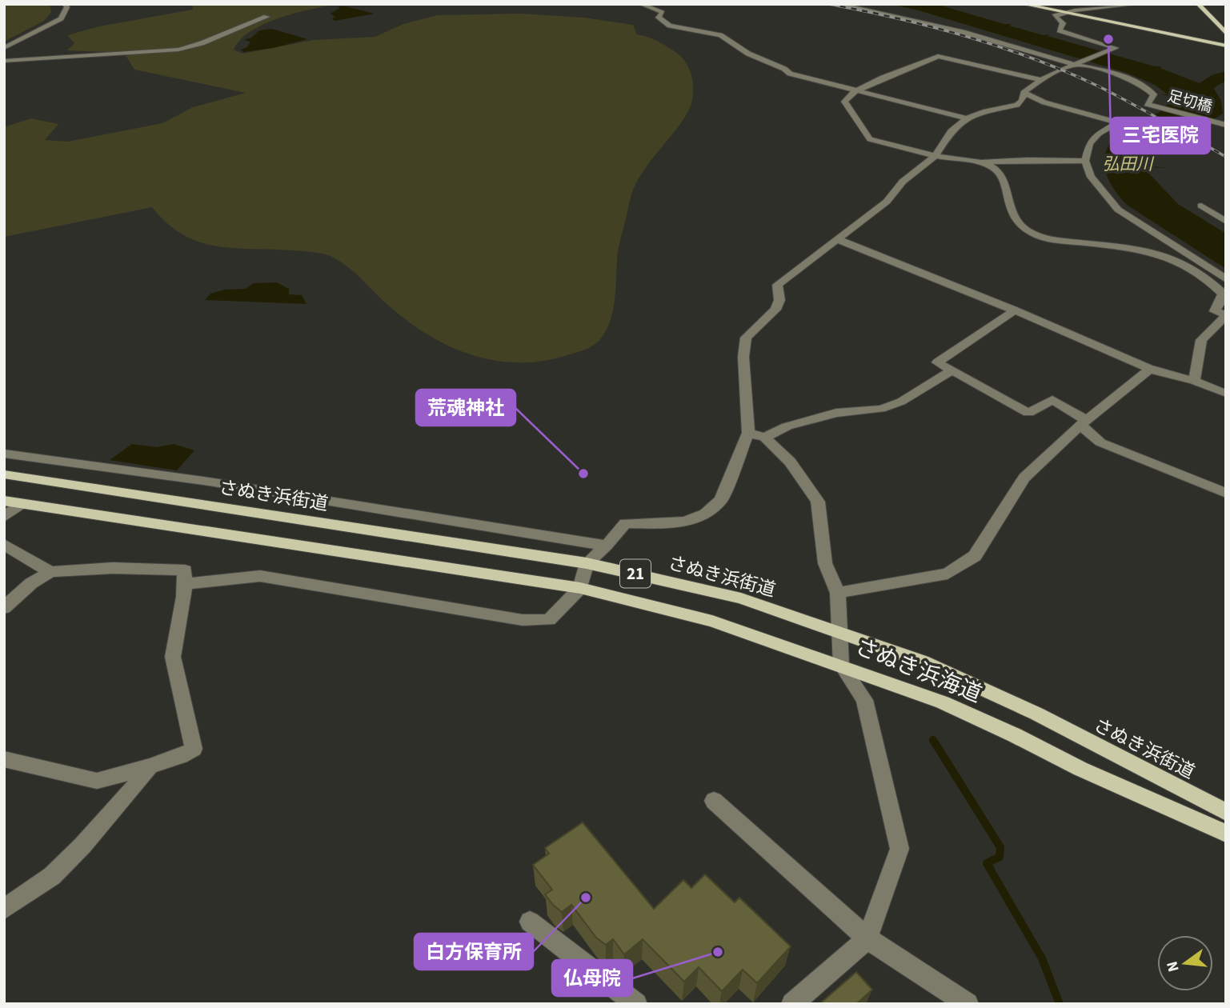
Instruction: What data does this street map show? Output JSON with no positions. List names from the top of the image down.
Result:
{
  "streets": {
    "main road": ["さぬき浜街道", "21", "さぬき浜海道"],
    "street": ["足切橋"]
  },
  "crossings": [
    ["21", "さぬき浜海道"]
  ],
  "water": ["弘田川"],
  "places": [
    "三宅医院",
    "荒魂神社",
    "白方保育所",
    "仏母院"
  ],
  "north": "left"
}
